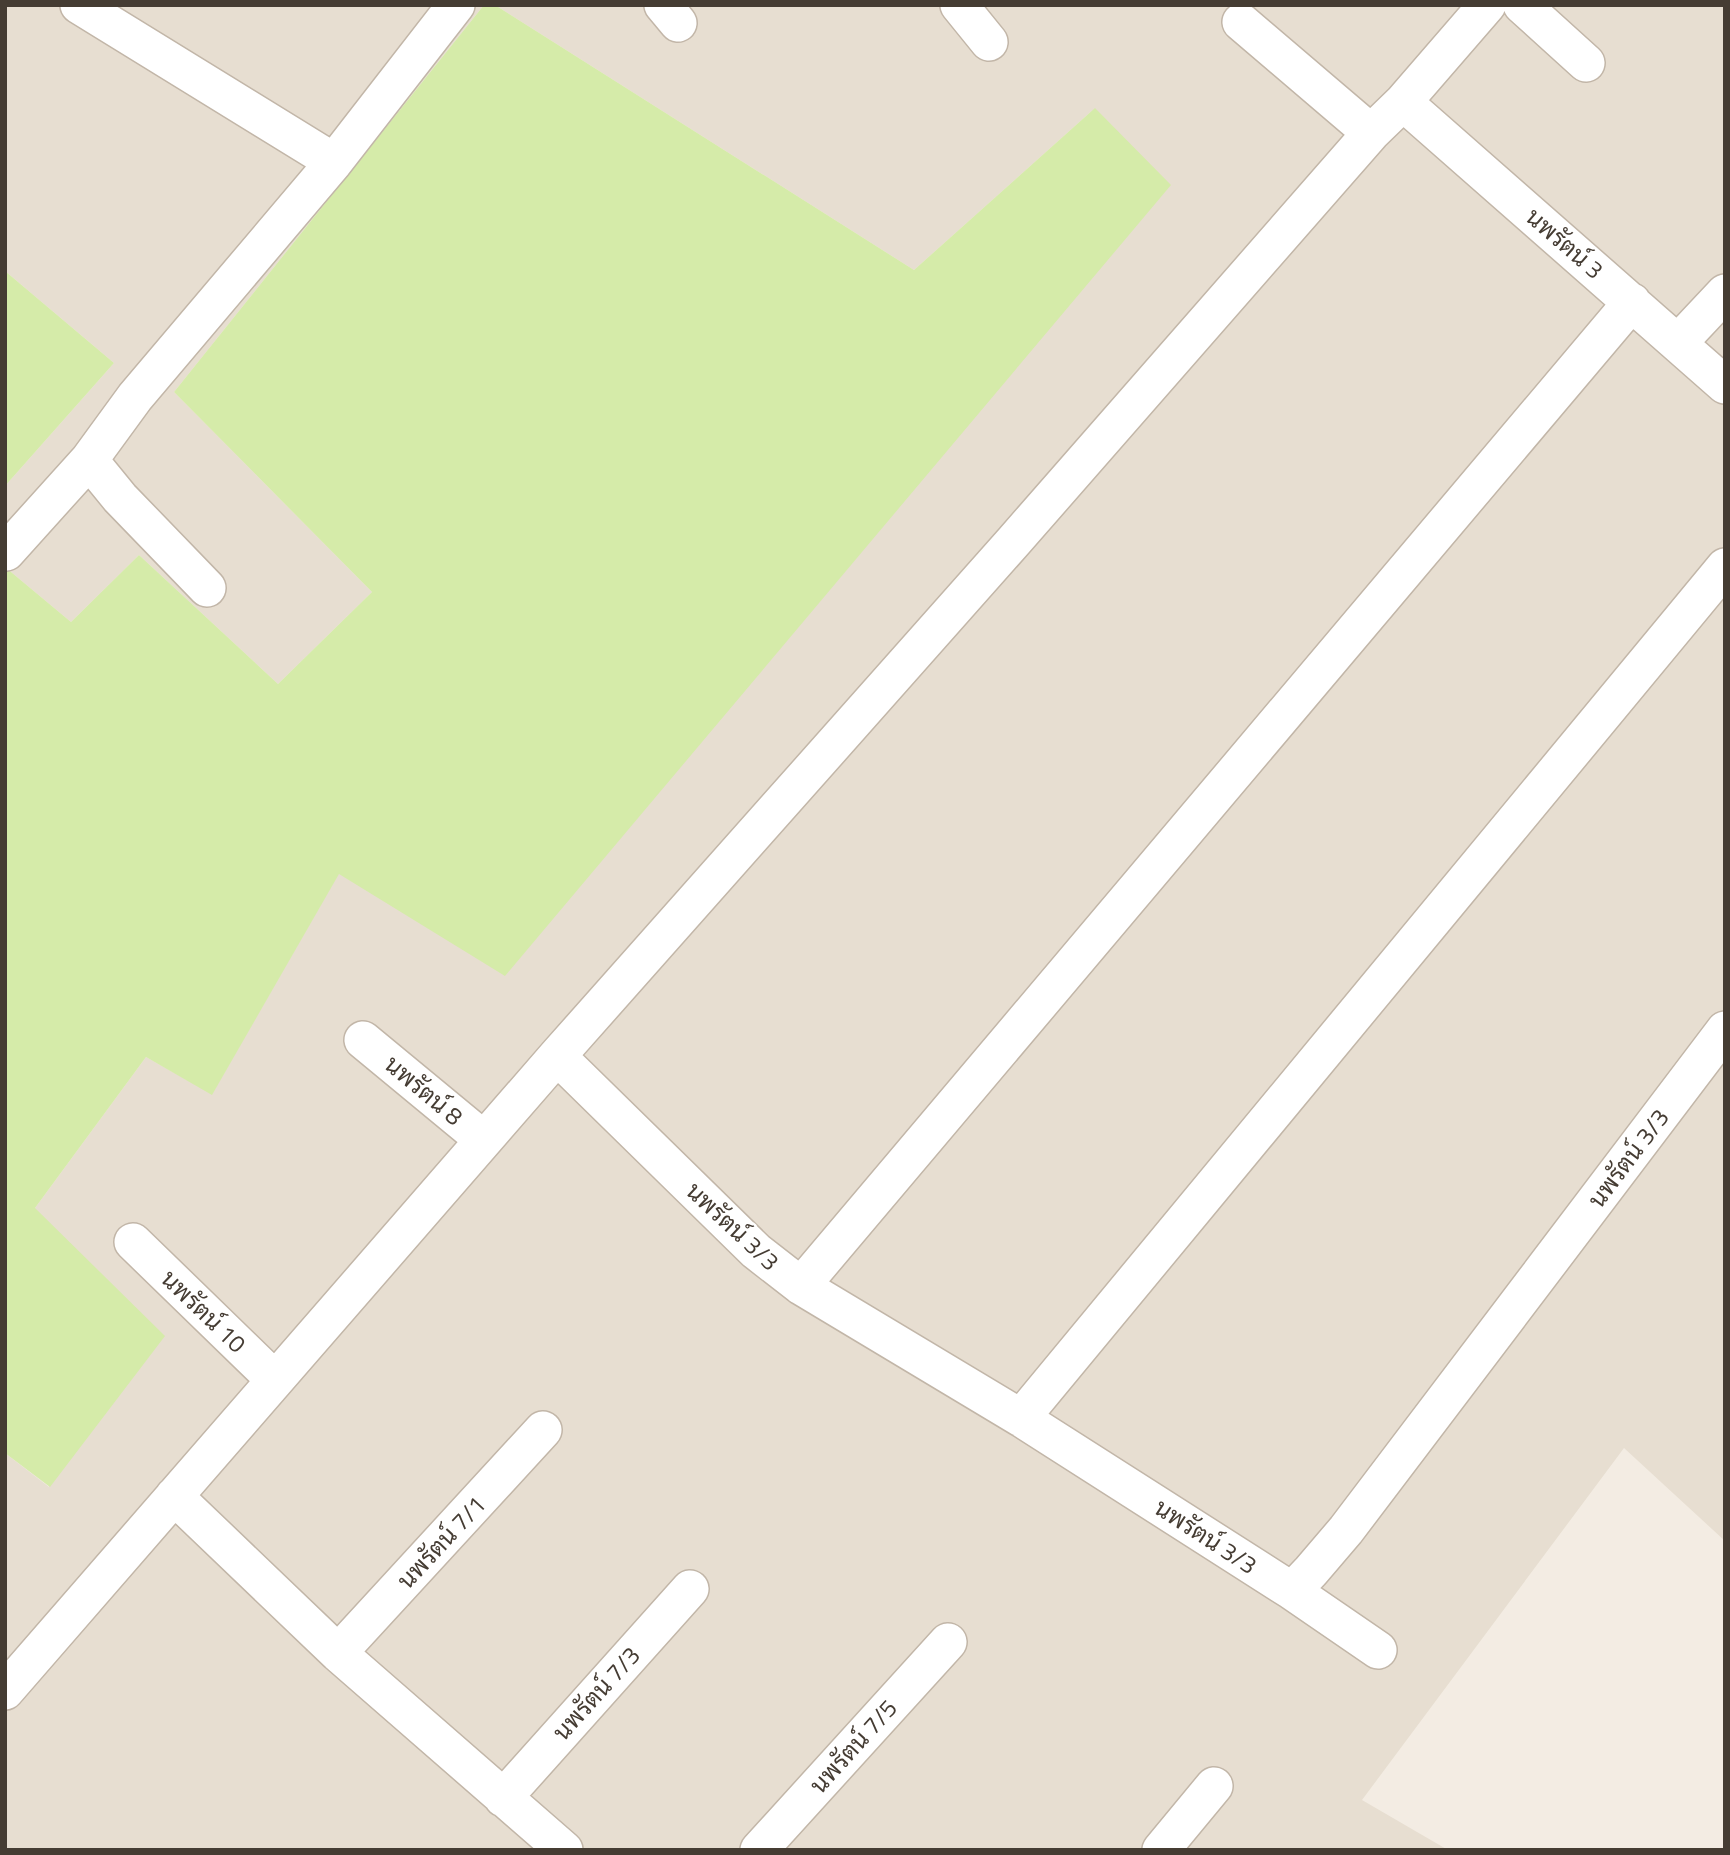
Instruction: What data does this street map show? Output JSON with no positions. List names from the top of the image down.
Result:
{
  "streets": {
    "street": [
      "นพรัตน์ 3",
      "นพรัตน์ 8",
      "นพรัตน์ 3/3",
      "นพรัตน์ 10",
      "นพรัตน์ 7/1",
      "นพรัตน์ 7/3",
      "นพรัตน์ 7/5"
    ]
  }
}
